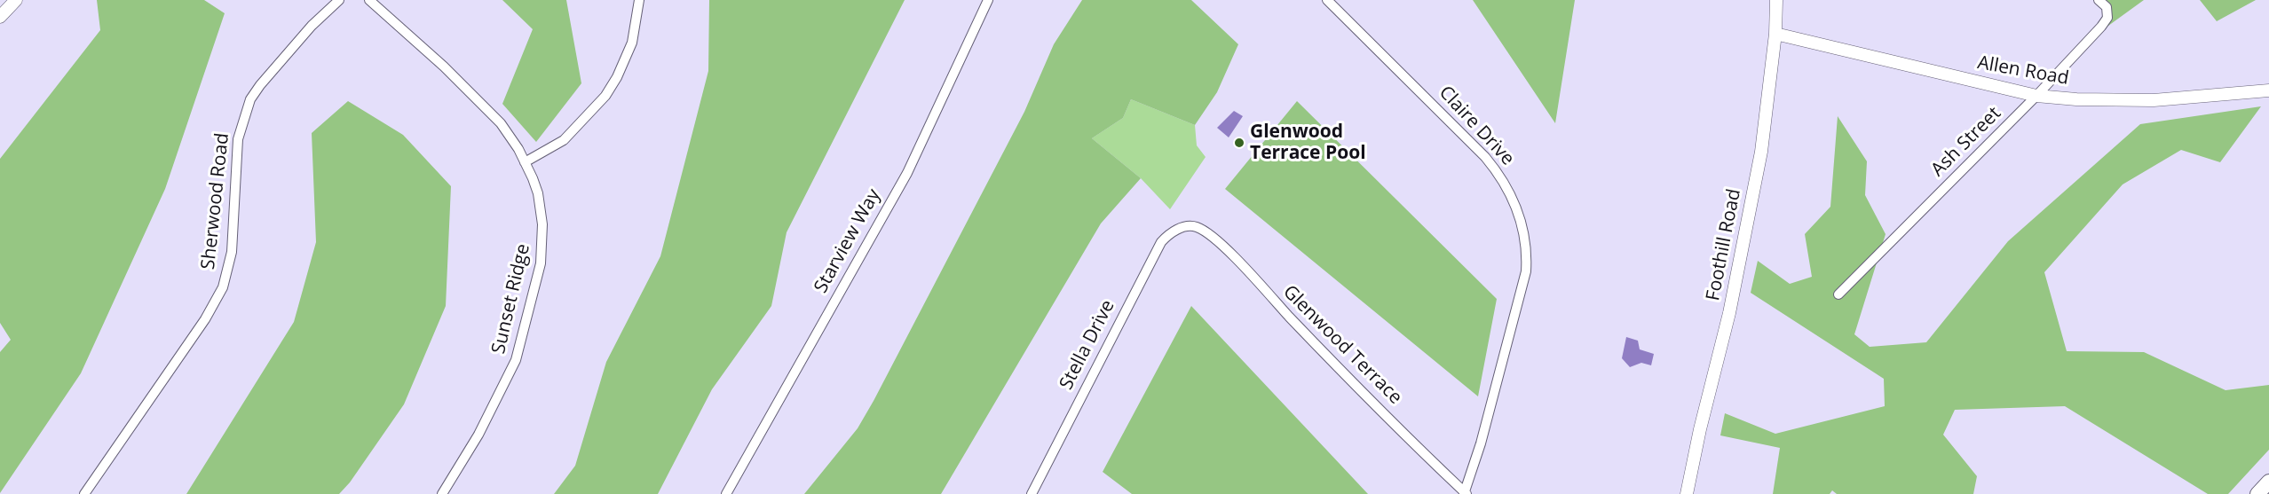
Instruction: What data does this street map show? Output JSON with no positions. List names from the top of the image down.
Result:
{
  "streets": {
    "street": [
      "Allen Road",
      "Claire Drive",
      "Ash Street",
      "Sherwood Road",
      "Starview Way",
      "Foothill Road",
      "Sunset Ridge",
      "Stella Drive",
      "Glenwood Terrace"
    ]
  },
  "crossings": [
    ["Allen Road", "Ash Street"],
    ["Allen Road", "Foothill Road"],
    ["Claire Drive", "Glenwood Terrace"],
    ["Stella Drive", "Glenwood Terrace"]
  ],
  "places": ["Glenwood Terrace Pool"]
}
